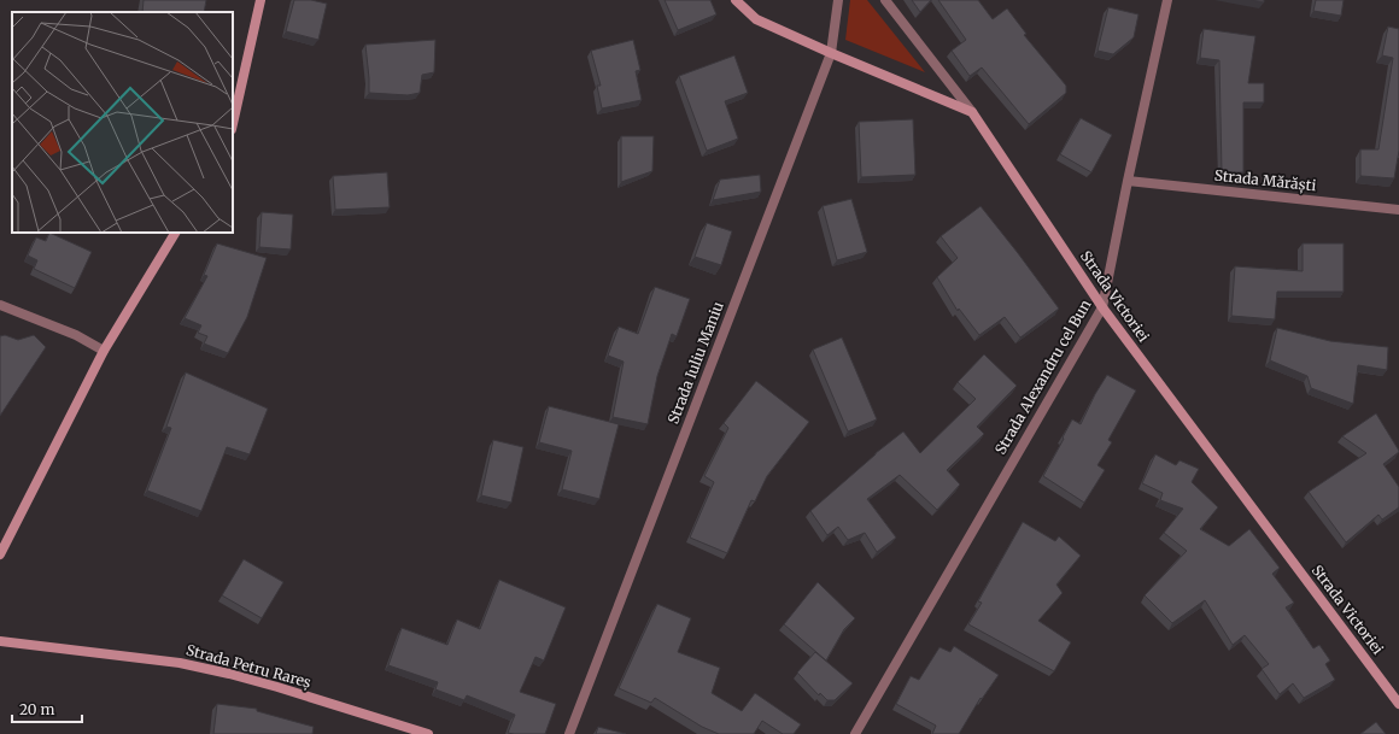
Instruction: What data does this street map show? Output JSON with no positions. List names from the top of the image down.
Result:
{
  "streets": {
    "street": [
      "Strada Mărăști",
      "Strada Victoriei",
      "Strada Iuliu Maniu",
      "Strada Alexandru cel Bun",
      "Strada Petru Rareș"
    ]
  },
  "crossings": [
    ["Strada Mărăști", "Strada Alexandru cel Bun"],
    ["Strada Victoriei", "Strada Alexandru cel Bun"]
  ],
  "scale_bar": "20 m"
}
